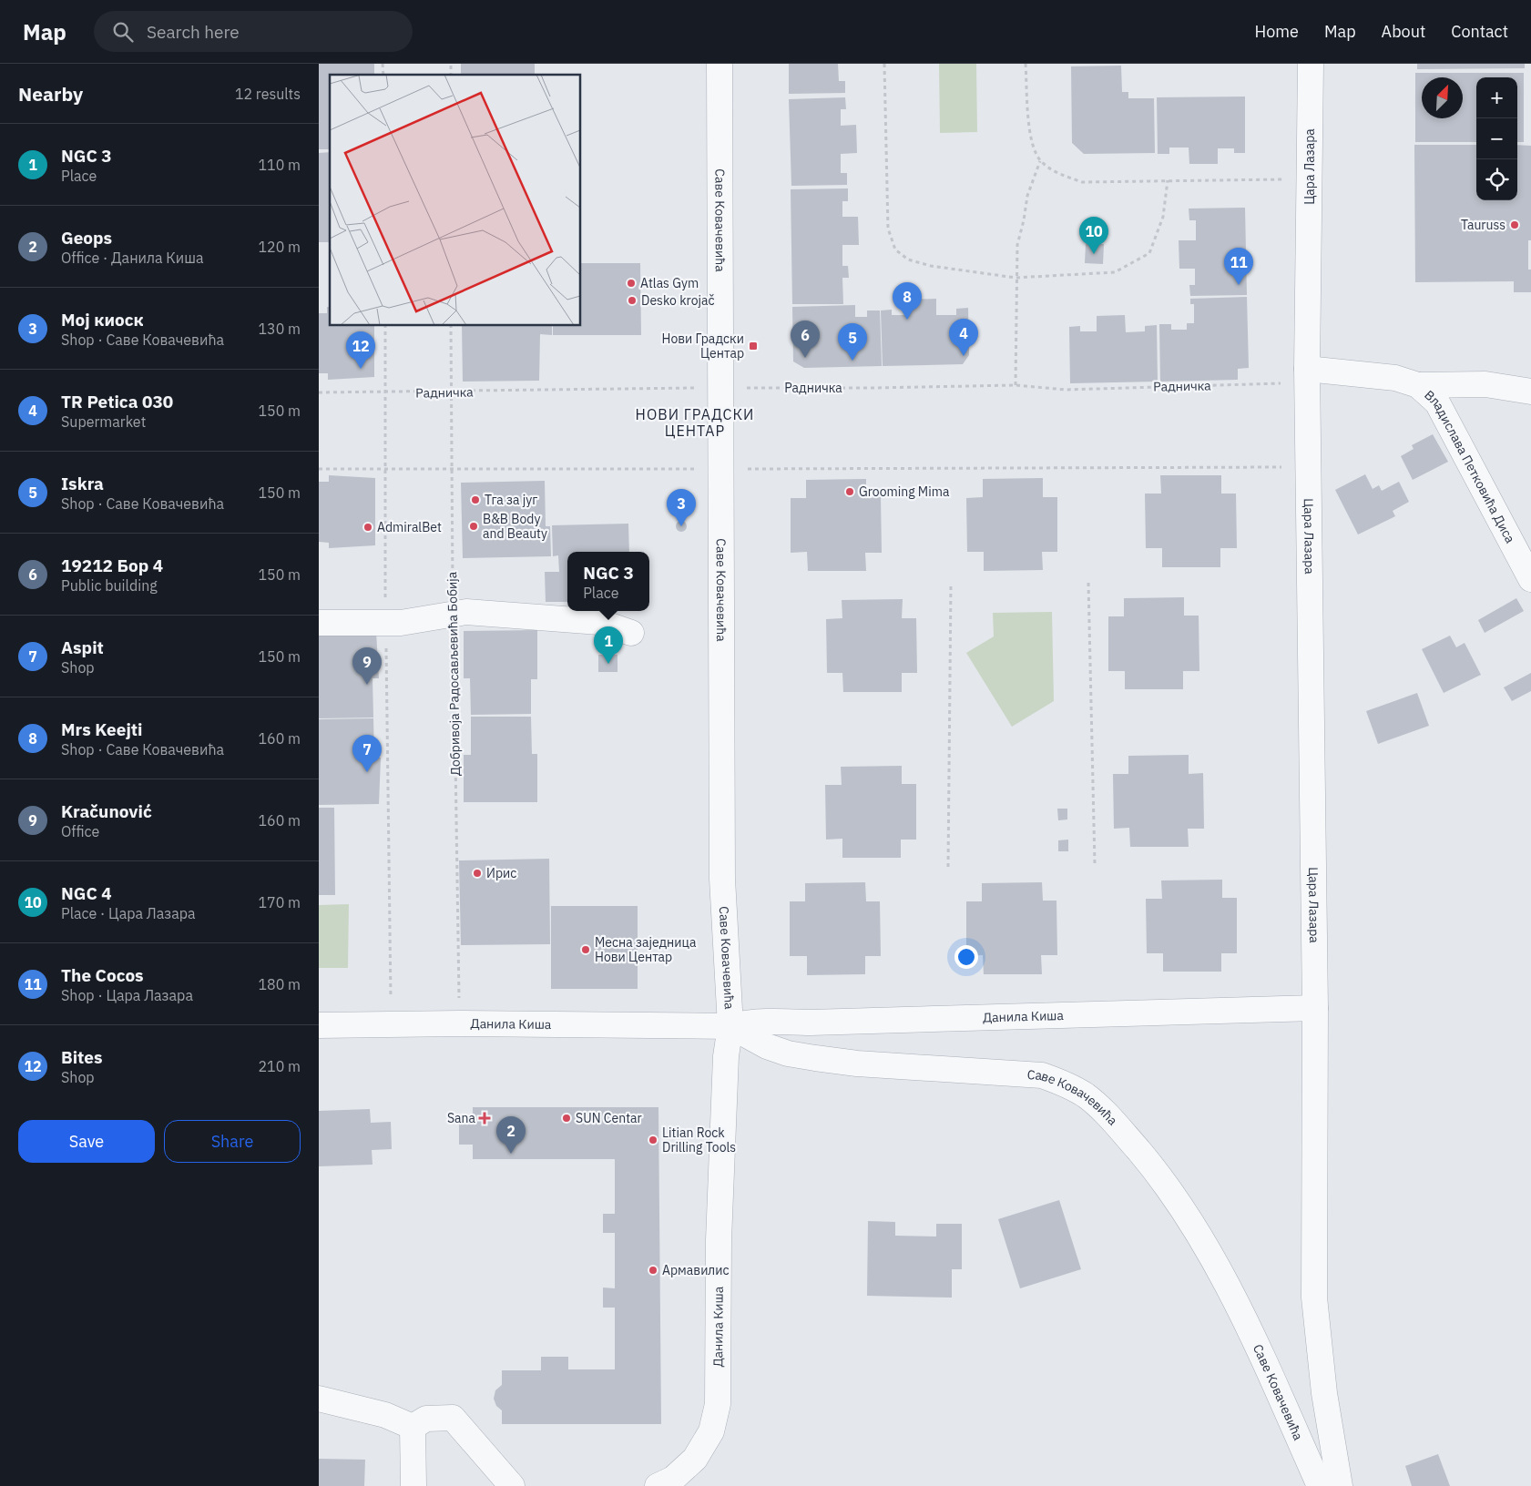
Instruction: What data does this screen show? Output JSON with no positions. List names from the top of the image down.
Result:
{
  "streets": {
    "street": [
      "Цара Лазара",
      "Саве Ковачевића",
      "Владислава Петковића Диса",
      "Данила Киша"
    ],
    "path": ["Радничка", "Добривоја Радосављевића Бобија"]
  },
  "crossings": [
    ["Цара Лазара", "Радничка"],
    ["Цара Лазара", "Владислава Петковића Диса"],
    ["Цара Лазара", "Данила Киша"],
    ["Саве Ковачевића", "Радничка"],
    ["Саве Ковачевића", "Данила Киша"],
    ["Радничка", "Владислава Петковића Диса"],
    ["Радничка", "Добривоја Радосављевића Бобија"],
    ["Добривоја Радосављевића Бобија", "Данила Киша"]
  ],
  "districts": ["НОВИ ГРАДСКИ ЦЕНТАР"],
  "places": {
    "other": [
      "Tauruss",
      "Atlas Gym",
      "Desko krojač",
      "Grooming Mima",
      "Тга за југ",
      "B&B Body and Beauty",
      "AdmiralBet",
      "Ирис",
      "Месна заједница Нови Центар",
      "SUN Centar",
      "Litian Rock Drilling Tools",
      "Армавилис"
    ],
    "transit": ["Нови Градски Центар"],
    "health": ["Sana"]
  },
  "north": "top right",
  "page": {
    "header": "Map",
    "search": "Search here",
    "nav": [
      "Home",
      "Map",
      "About",
      "Contact"
    ],
    "heading": ["Nearby", "12 results"],
    "map_buttons": ["+", "−"],
    "list": [
      {
        "mark": "1",
        "name": "NGC 3",
        "note": "Place",
        "value": "110 m"
      },
      {
        "mark": "2",
        "name": "Geops",
        "note": "Office · Данила Киша",
        "value": "120 m"
      },
      {
        "mark": "3",
        "name": "Мој киоск",
        "note": "Shop · Саве Ковачевића",
        "value": "130 m"
      },
      {
        "mark": "4",
        "name": "TR Petica 030",
        "note": "Supermarket",
        "value": "150 m"
      },
      {
        "mark": "5",
        "name": "Iskra",
        "note": "Shop · Саве Ковачевића",
        "value": "150 m"
      },
      {
        "mark": "6",
        "name": "19212 Бор 4",
        "note": "Public building",
        "value": "150 m"
      },
      {
        "mark": "7",
        "name": "Aspit",
        "note": "Shop",
        "value": "150 m"
      },
      {
        "mark": "8",
        "name": "Mrs Keejti",
        "note": "Shop · Саве Ковачевића",
        "value": "160 m"
      },
      {
        "mark": "9",
        "name": "Kračunović",
        "note": "Office",
        "value": "160 m"
      },
      {
        "mark": "10",
        "name": "NGC 4",
        "note": "Place · Цара Лазара",
        "value": "170 m"
      },
      {
        "mark": "11",
        "name": "The Cocos",
        "note": "Shop · Цара Лазара",
        "value": "180 m"
      },
      {
        "mark": "12",
        "name": "Bites",
        "note": "Shop",
        "value": "210 m"
      }
    ],
    "pins": [
      "10",
      "11",
      "8",
      "4",
      "6",
      "5",
      "12",
      "3",
      "1",
      "9",
      "7",
      "2"
    ],
    "popup": ["NGC 3", "Place"],
    "buttons": ["Save", "Share"]
  }
}
